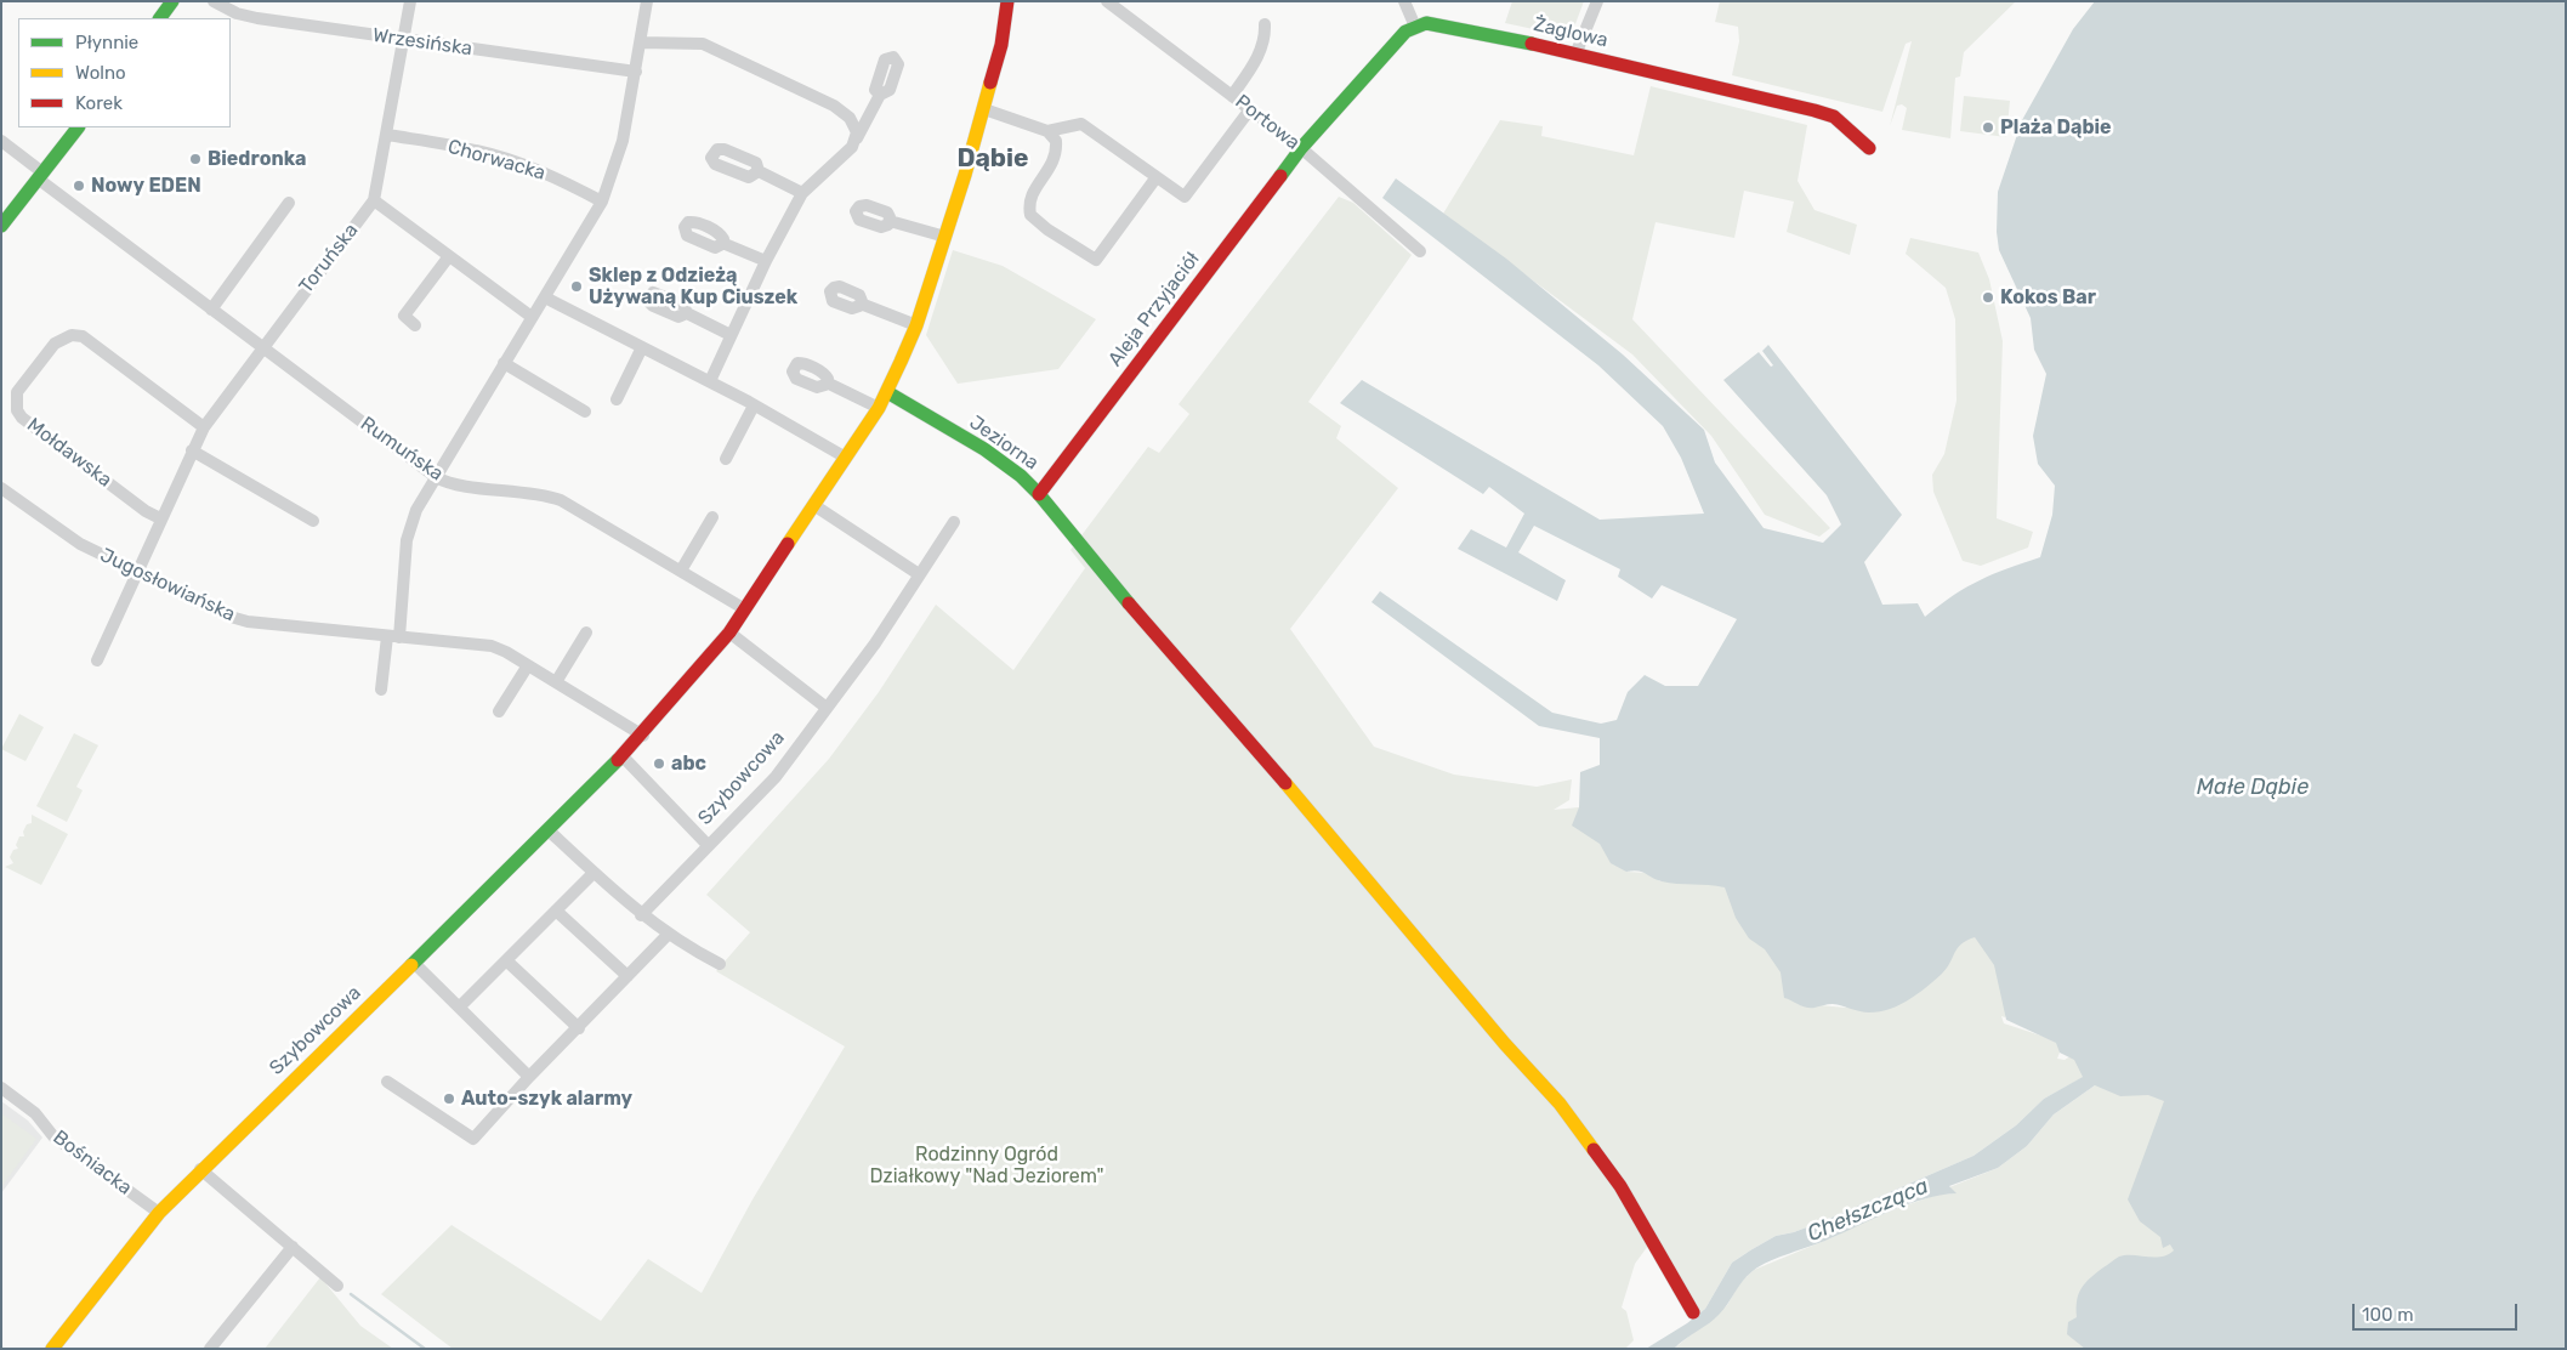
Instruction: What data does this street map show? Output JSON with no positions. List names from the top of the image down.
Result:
{
  "streets": {
    "street": [
      "Żaglowa",
      "Wrzesińska",
      "Portowa",
      "Chorwacka",
      "Toruńska",
      "Aleja Przyjaciół",
      "Jeziorna",
      "Rumuńska",
      "Mołdawska",
      "Jugosłowiańska",
      "Szybowcowa",
      "Bośniacka"
    ]
  },
  "crossings": [
    ["Wrzesińska", "Toruńska"],
    ["Portowa", "Aleja Przyjaciół"],
    ["Chorwacka", "Toruńska"],
    ["Toruńska", "Rumuńska"],
    ["Toruńska", "Mołdawska"],
    ["Toruńska", "Jugosłowiańska"],
    ["Aleja Przyjaciół", "Jeziorna"],
    ["Jeziorna", "Szybowcowa"],
    ["Rumuńska", "Szybowcowa"],
    ["Jugosłowiańska", "Szybowcowa"],
    ["Szybowcowa", "Bośniacka"]
  ],
  "districts": ["Dąbie"],
  "water": ["Małe Dąbie", "Chełszcząca"],
  "parks": ["Rodzinny Ogród Działkowy \"Nad Jeziorem\""],
  "places": [
    "Plaża Dąbie",
    "Biedronka",
    "Nowy EDEN",
    "Sklep z Odzieżą Używaną Kup Ciuszek",
    "Kokos Bar",
    "abc",
    "Auto-szyk alarmy"
  ],
  "legend": ["Płynnie", "Wolno", "Korek"],
  "scale_bar": "100 m"
}
